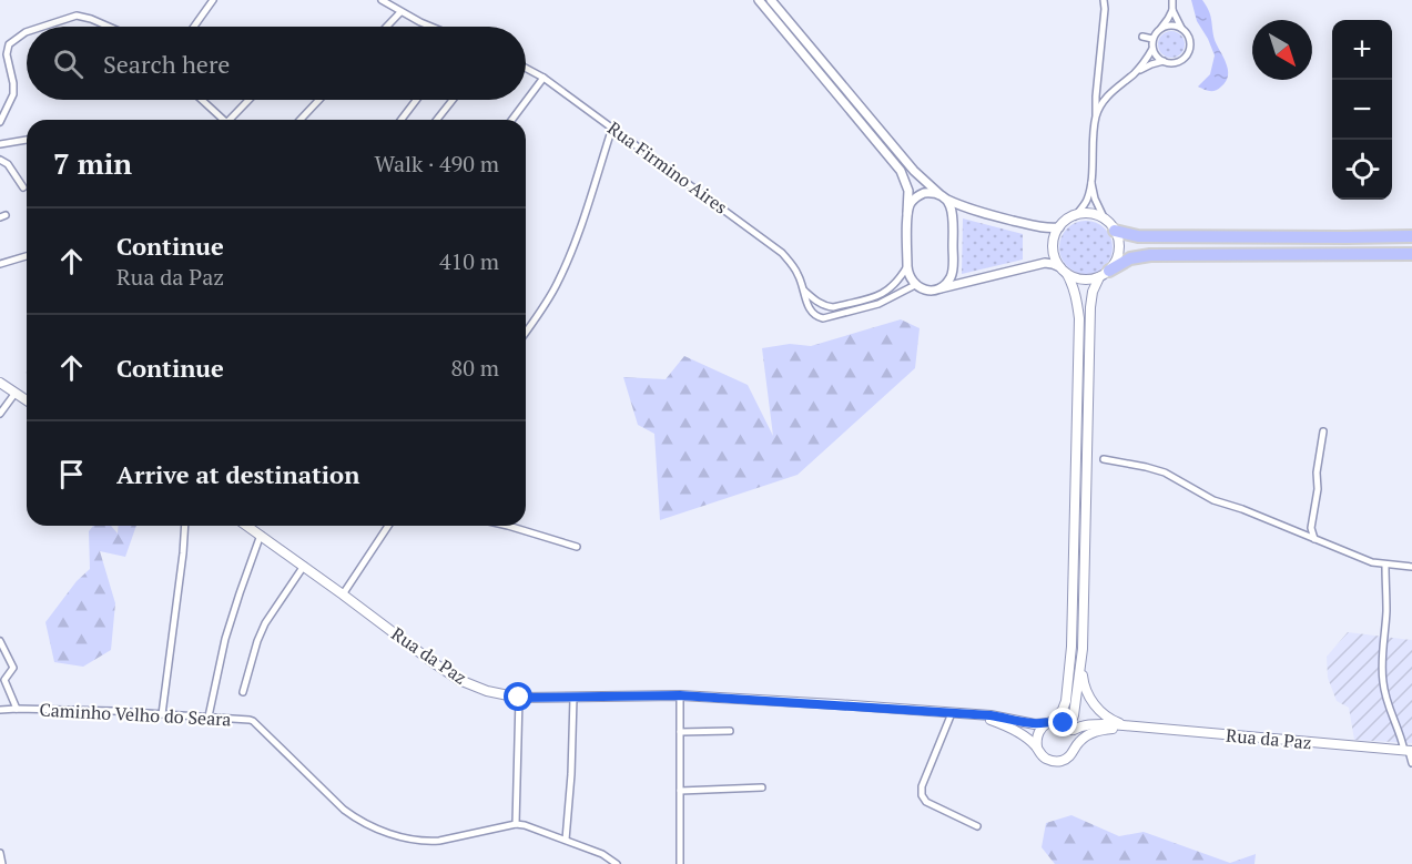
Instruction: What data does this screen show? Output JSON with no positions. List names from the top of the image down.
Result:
{
  "streets": {
    "main road": ["Rua da Paz"],
    "street": ["Rua Firmino Aires", "Caminho Velho do Seara"]
  },
  "north": "bottom right",
  "page": {
    "map_buttons": ["+", "−"],
    "search": "Search here",
    "heading": ["7 min", "Walk · 490 m"],
    "list": [
      ["Continue", "Rua da Paz", "410 m"],
      ["Continue", "80 m"],
      "Arrive at destination"
    ]
  }
}
